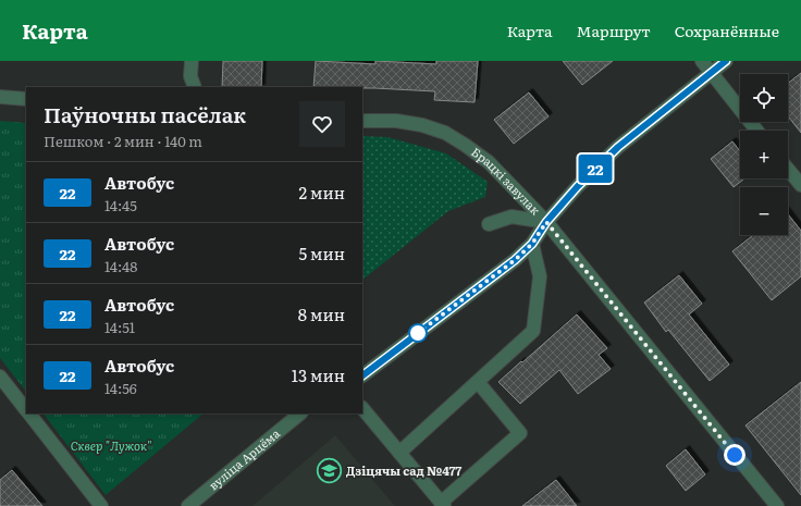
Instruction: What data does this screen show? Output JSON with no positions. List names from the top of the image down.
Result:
{
  "streets": {
    "street": ["Брацкі завулак", "вуліца Арцёма"]
  },
  "parks": ["Сквер \"Лужок\""],
  "places": {
    "school or university": ["Дзіцячы сад №477"]
  },
  "lines": ["bus line 22"],
  "page": {
    "header": "Карта",
    "nav": ["Карта", "Маршрут", "Сохранённые"],
    "on_map": "22",
    "map_buttons": ["+", "−"],
    "heading": ["Паўночны пасёлак", "Пешком · 2 мин · 140 m"],
    "list": [
      {
        "mark": "22",
        "name": "Автобус",
        "note": "14:45",
        "value": "2 мин"
      },
      {
        "mark": "22",
        "name": "Автобус",
        "note": "14:48",
        "value": "5 мин"
      },
      {
        "mark": "22",
        "name": "Автобус",
        "note": "14:51",
        "value": "8 мин"
      },
      {
        "mark": "22",
        "name": "Автобус",
        "note": "14:56",
        "value": "13 мин"
      }
    ]
  }
}
